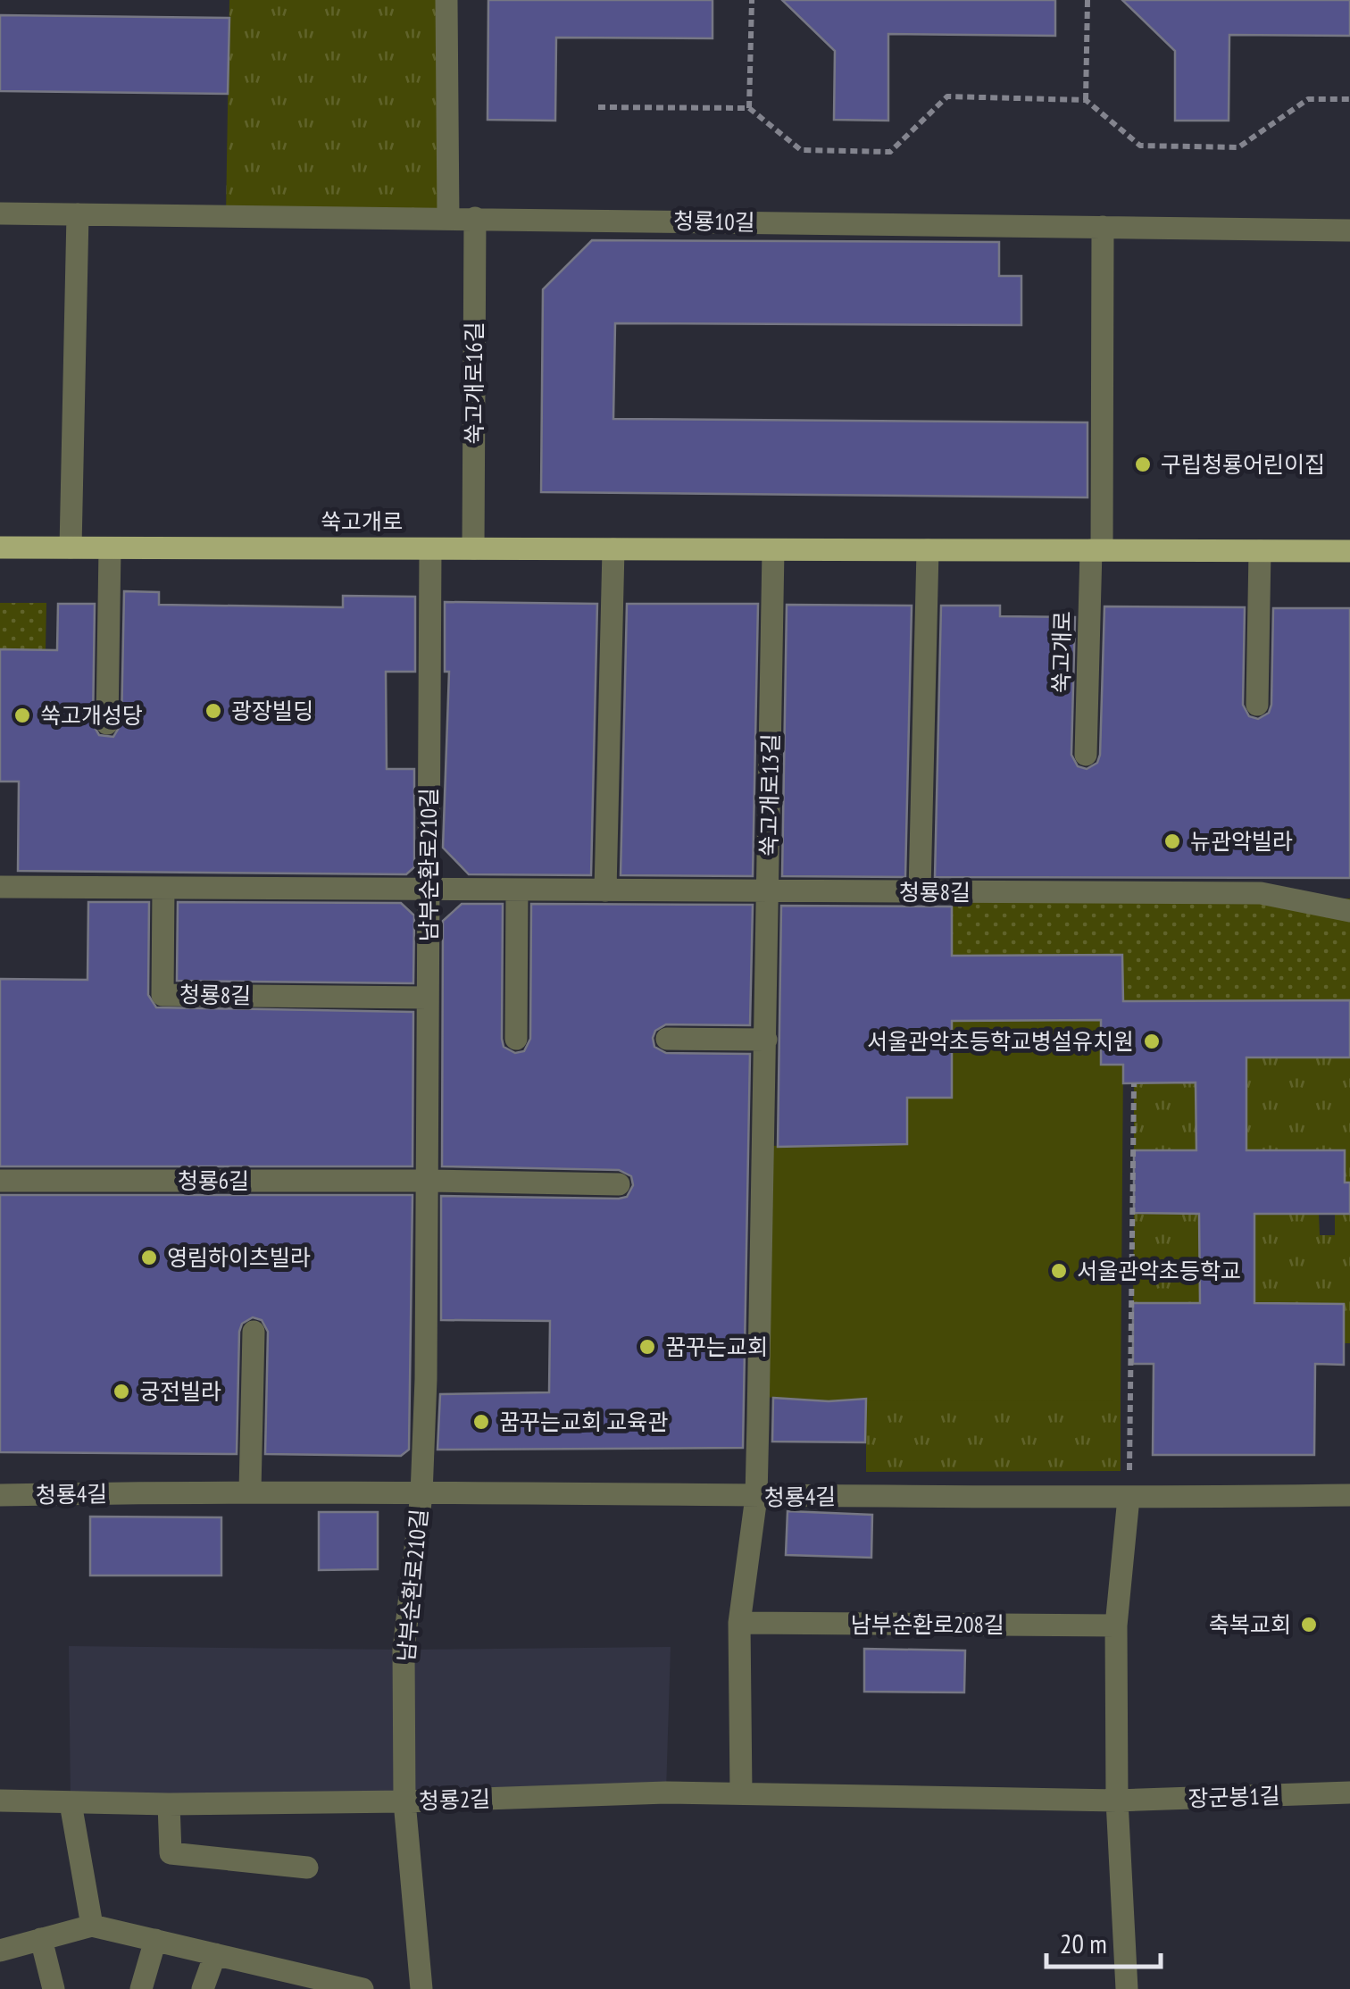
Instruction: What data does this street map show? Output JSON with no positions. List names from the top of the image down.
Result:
{
  "streets": {
    "main road": ["쑥고개로"],
    "street": [
      "청룡10길",
      "쑥고개로16길",
      "쑥고개로13길",
      "남부순환로210길",
      "청룡8길",
      "청룡6길",
      "청룡4길",
      "남부순환로208길",
      "장군봉1길",
      "청룡2길"
    ]
  },
  "crossings": [
    ["청룡10길", "쑥고개로16길"],
    ["쑥고개로16길", "쑥고개로"],
    ["쑥고개로", "쑥고개로13길"],
    ["쑥고개로", "남부순환로210길"],
    ["쑥고개로13길", "청룡8길"],
    ["쑥고개로13길", "청룡4길"],
    ["남부순환로210길", "청룡8길"],
    ["남부순환로210길", "청룡6길"],
    ["남부순환로210길", "청룡4길"],
    ["남부순환로210길", "청룡2길"],
    ["장군봉1길", "청룡2길"]
  ],
  "places": [
    "구립청룡어린이집",
    "광장빌딩",
    "쑥고개성당",
    "뉴관악빌라",
    "서울관악초등학교병설유치원",
    "영림하이츠빌라",
    "서울관악초등학교",
    "꿈꾸는교회",
    "궁전빌라",
    "꿈꾸는교회 교육관",
    "축복교회"
  ],
  "scale_bar": "20 m"
}
